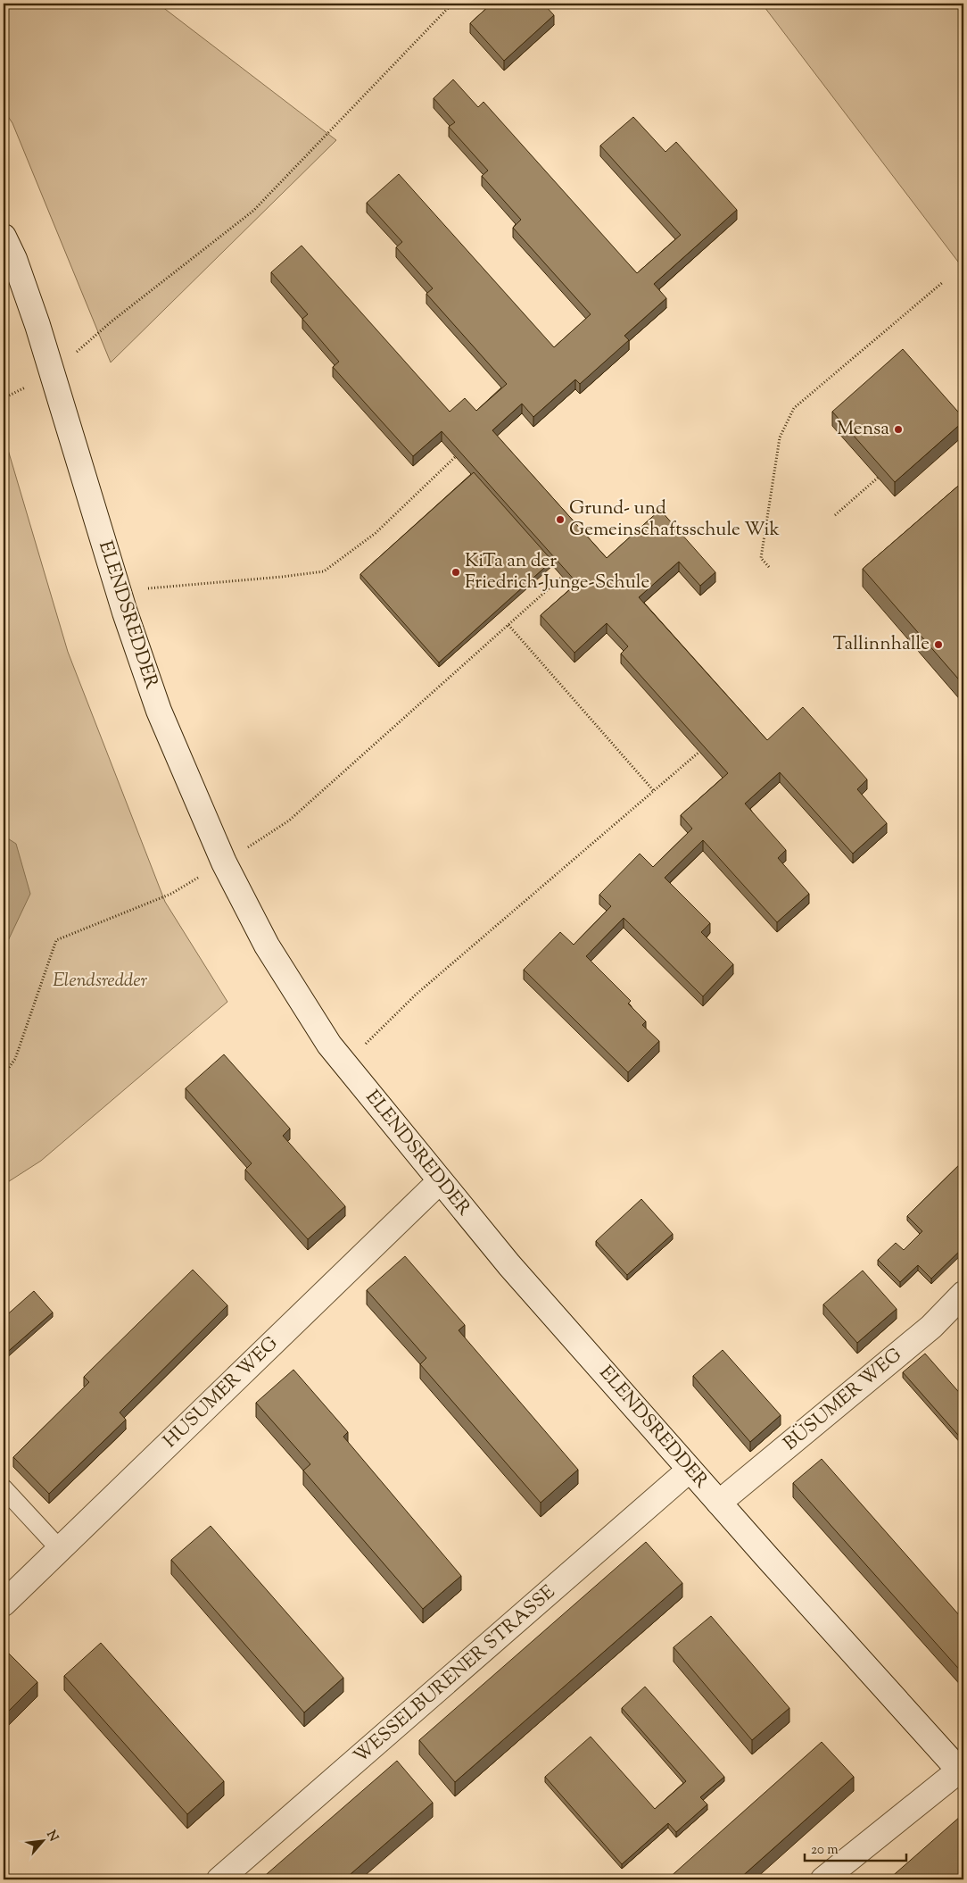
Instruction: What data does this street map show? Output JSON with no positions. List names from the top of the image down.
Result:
{
  "streets": {
    "main road": [
      "ELENDSREDDER",
      "HUSUMER WEG",
      "BÜSUMER WEG",
      "WESSELBURENER STRASSE"
    ]
  },
  "crossings": [
    ["ELENDSREDDER", "HUSUMER WEG"],
    ["ELENDSREDDER", "BÜSUMER WEG"],
    ["ELENDSREDDER", "WESSELBURENER STRASSE"]
  ],
  "parks": ["Elendsredder"],
  "places": [
    "Mensa",
    "Grund- und Gemeinschaftsschule Wik",
    "KiTa an der Friedrich-Junge-Schule",
    "Tallinnhalle"
  ],
  "scale_bar": "20 m",
  "north": "top right"
}
